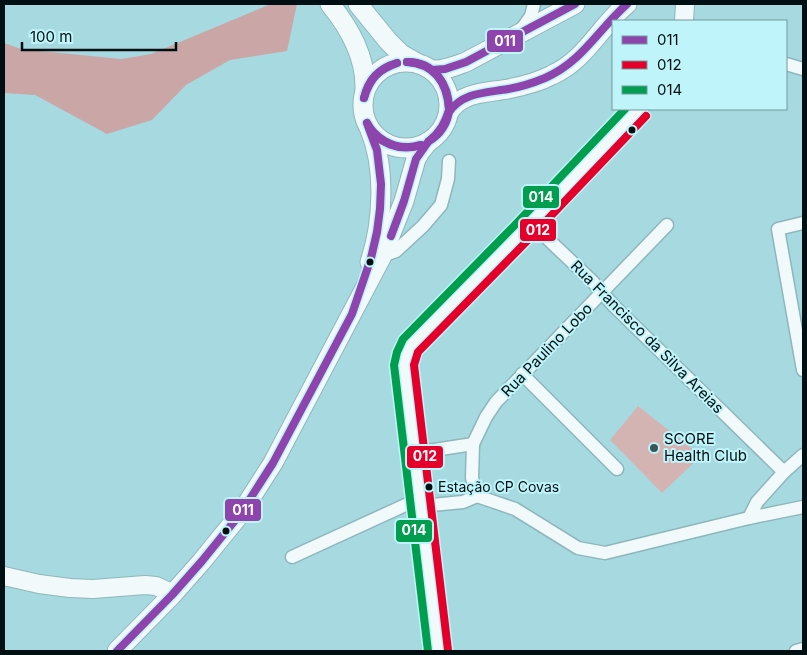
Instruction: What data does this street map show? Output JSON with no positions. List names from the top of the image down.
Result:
{
  "streets": {
    "street": ["Rua Francisco da Silva Areias", "Rua Paulino Lobo"]
  },
  "crossings": [
    ["Rua Francisco da Silva Areias", "Rua Paulino Lobo"]
  ],
  "places": ["SCORE Health Club", "Estação CP Covas"],
  "lines": ["transit line 011", "transit line 014", "transit line 012"],
  "legend": ["011", "012", "014"],
  "scale_bar": "100 m"
}
